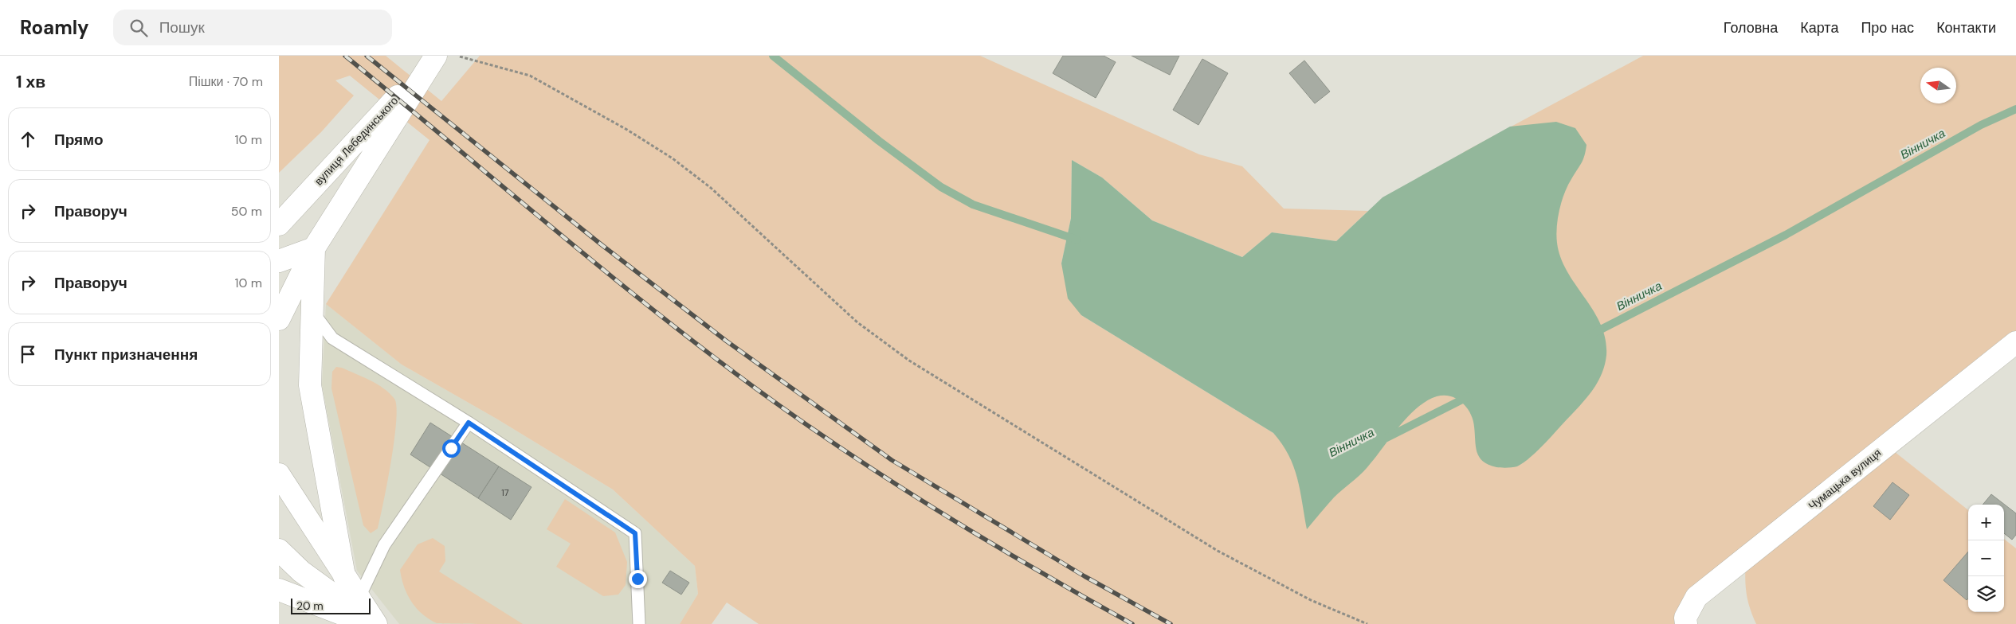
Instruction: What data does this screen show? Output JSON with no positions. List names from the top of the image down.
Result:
{
  "streets": {
    "main road": ["вулиця Лебединського", "Чумацька вулиця"]
  },
  "water": ["Вінничка"],
  "house_numbers": ["17"],
  "scale_bar": "20 m",
  "north": "left",
  "page": {
    "header": "Roamly",
    "search": "Пошук",
    "nav": [
      "Головна",
      "Карта",
      "Про нас",
      "Контакти"
    ],
    "heading": ["1 хв", "Пішки · 70 m"],
    "list": [
      ["Прямо", "10 m"],
      ["Праворуч", "50 m"],
      ["Праворуч", "10 m"],
      "Пункт призначення"
    ],
    "map_buttons": ["+", "−"],
    "scale": "20 m"
  }
}
